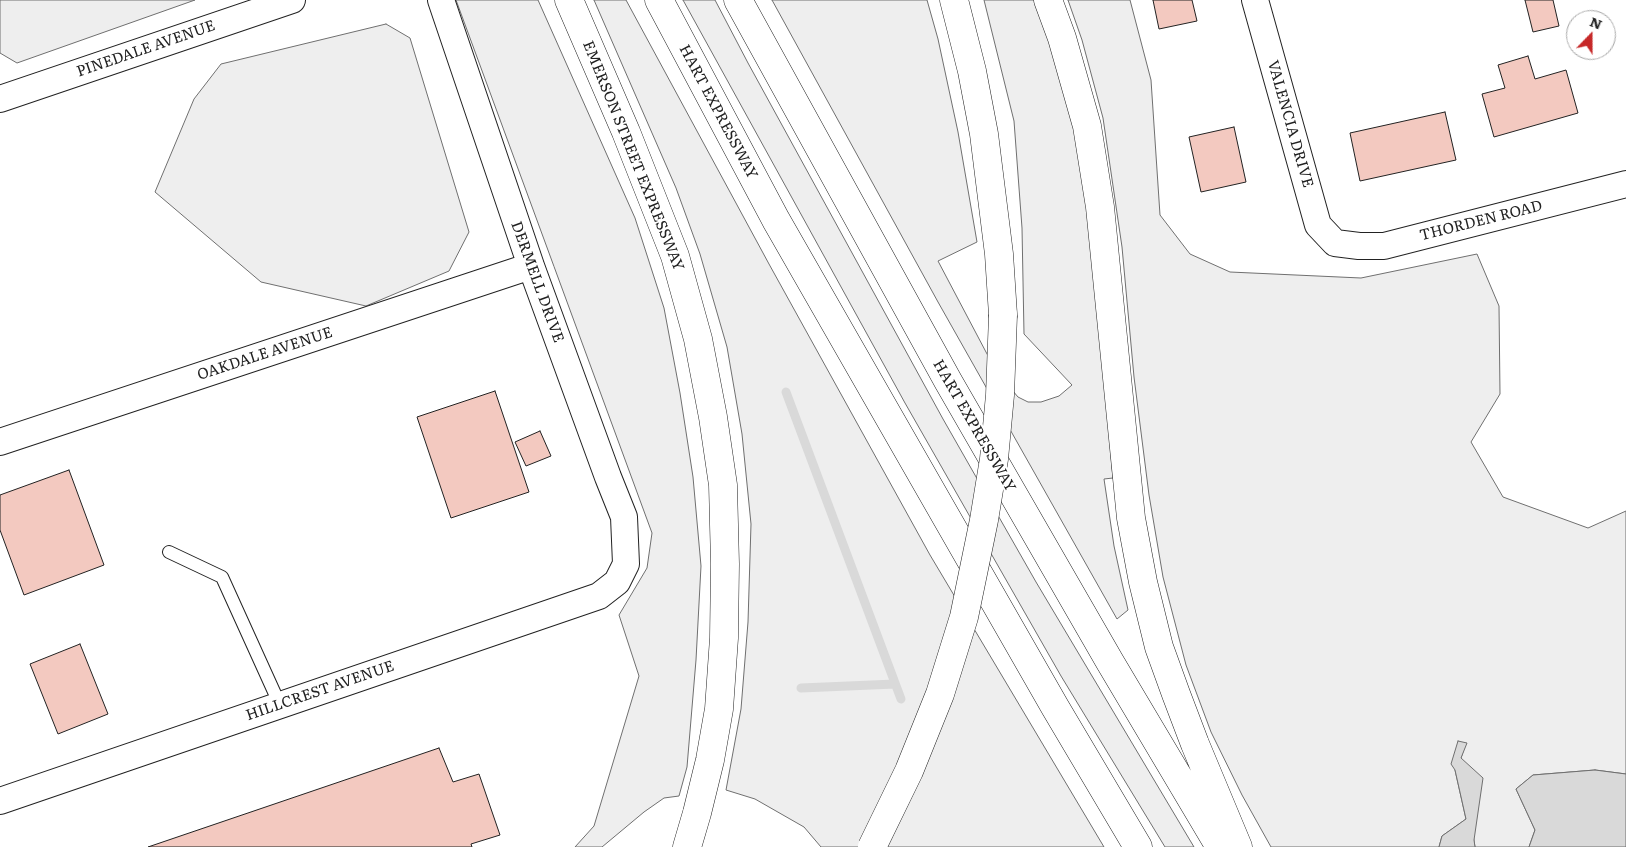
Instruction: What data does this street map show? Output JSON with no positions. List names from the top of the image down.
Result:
{
  "streets": {
    "highway": ["HART EXPRESSWAY", "EMERSON STREET EXPRESSWAY"],
    "street": [
      "PINEDALE AVENUE",
      "VALENCIA DRIVE",
      "THORDEN ROAD",
      "DERMELL DRIVE",
      "OAKDALE AVENUE",
      "HILLCREST AVENUE"
    ]
  },
  "crossings": [
    ["VALENCIA DRIVE", "THORDEN ROAD"],
    ["DERMELL DRIVE", "OAKDALE AVENUE"],
    ["DERMELL DRIVE", "HILLCREST AVENUE"]
  ],
  "north": "top"
}
